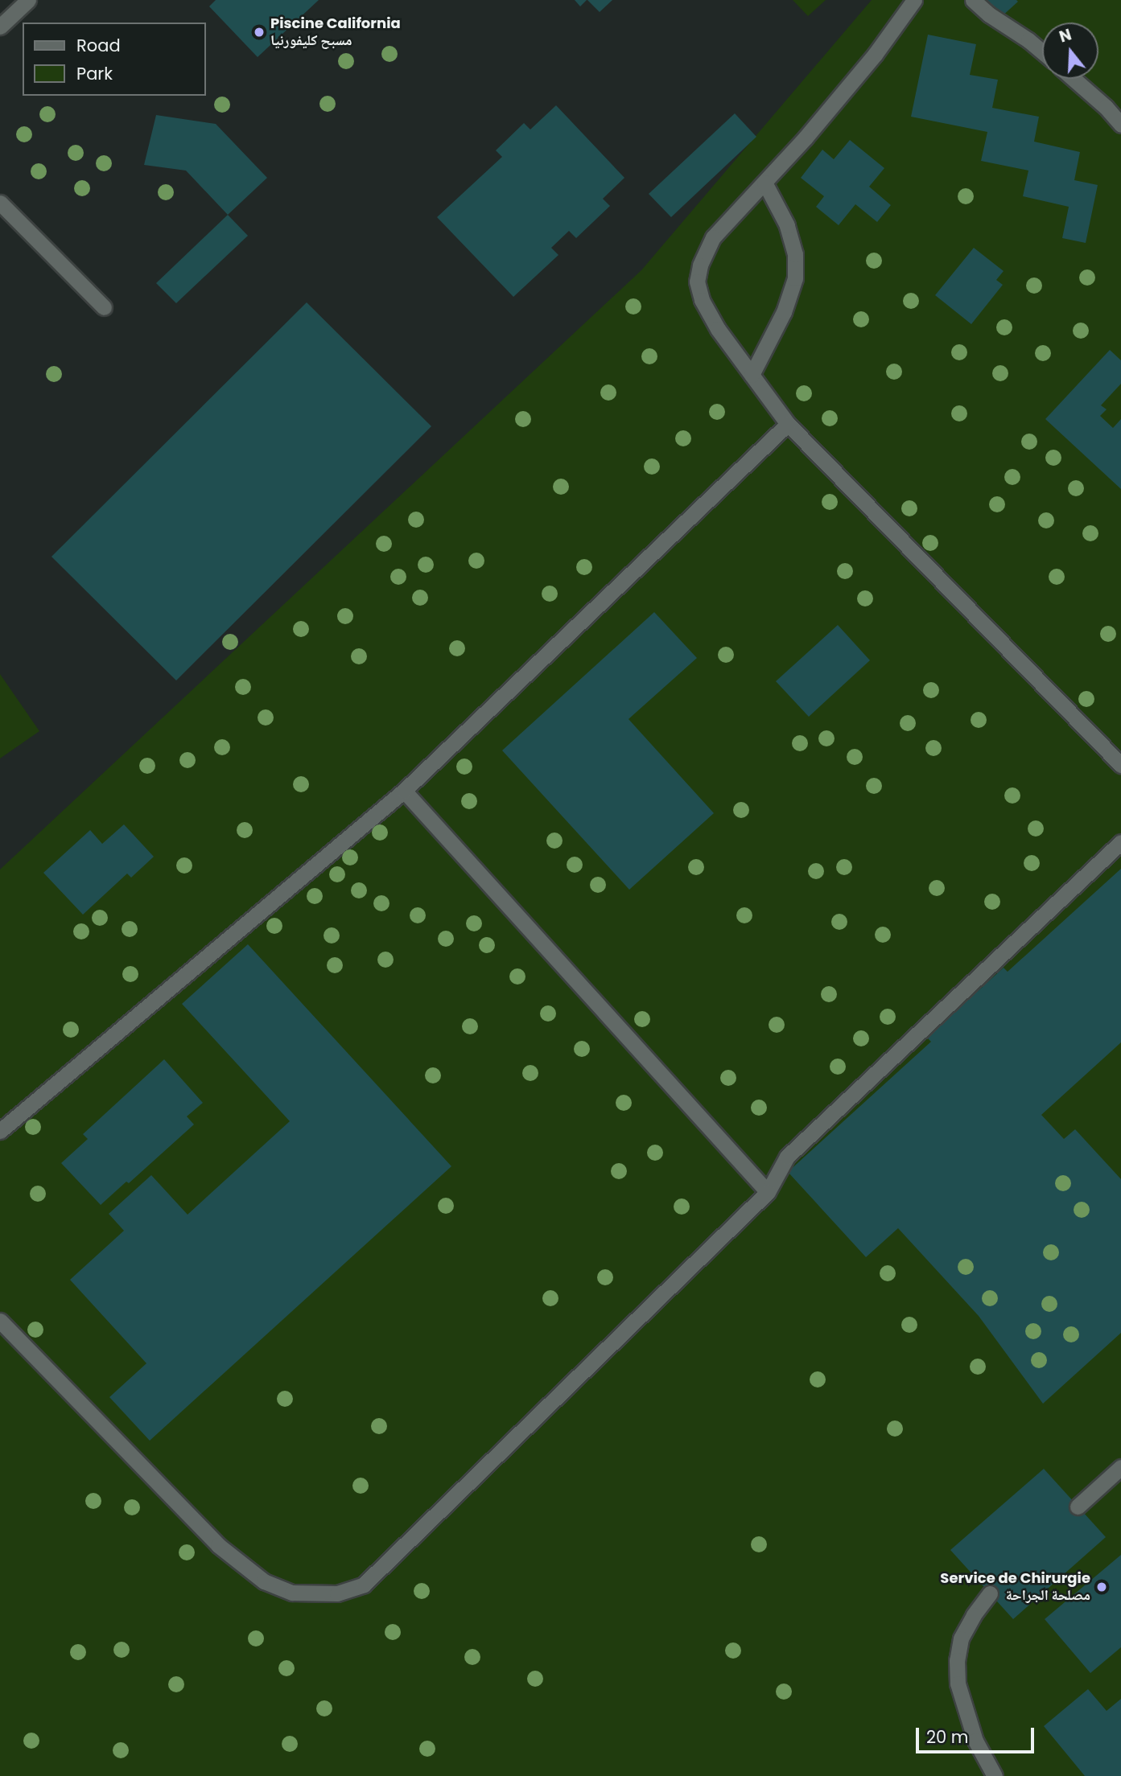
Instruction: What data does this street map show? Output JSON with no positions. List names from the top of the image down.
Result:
{
  "places": ["Piscine California مسبح كليفورنيا", "Service de Chirurgie مصلحة الجراحة"],
  "legend": ["Road", "Park"],
  "scale_bar": "20 m",
  "north": "top"
}
